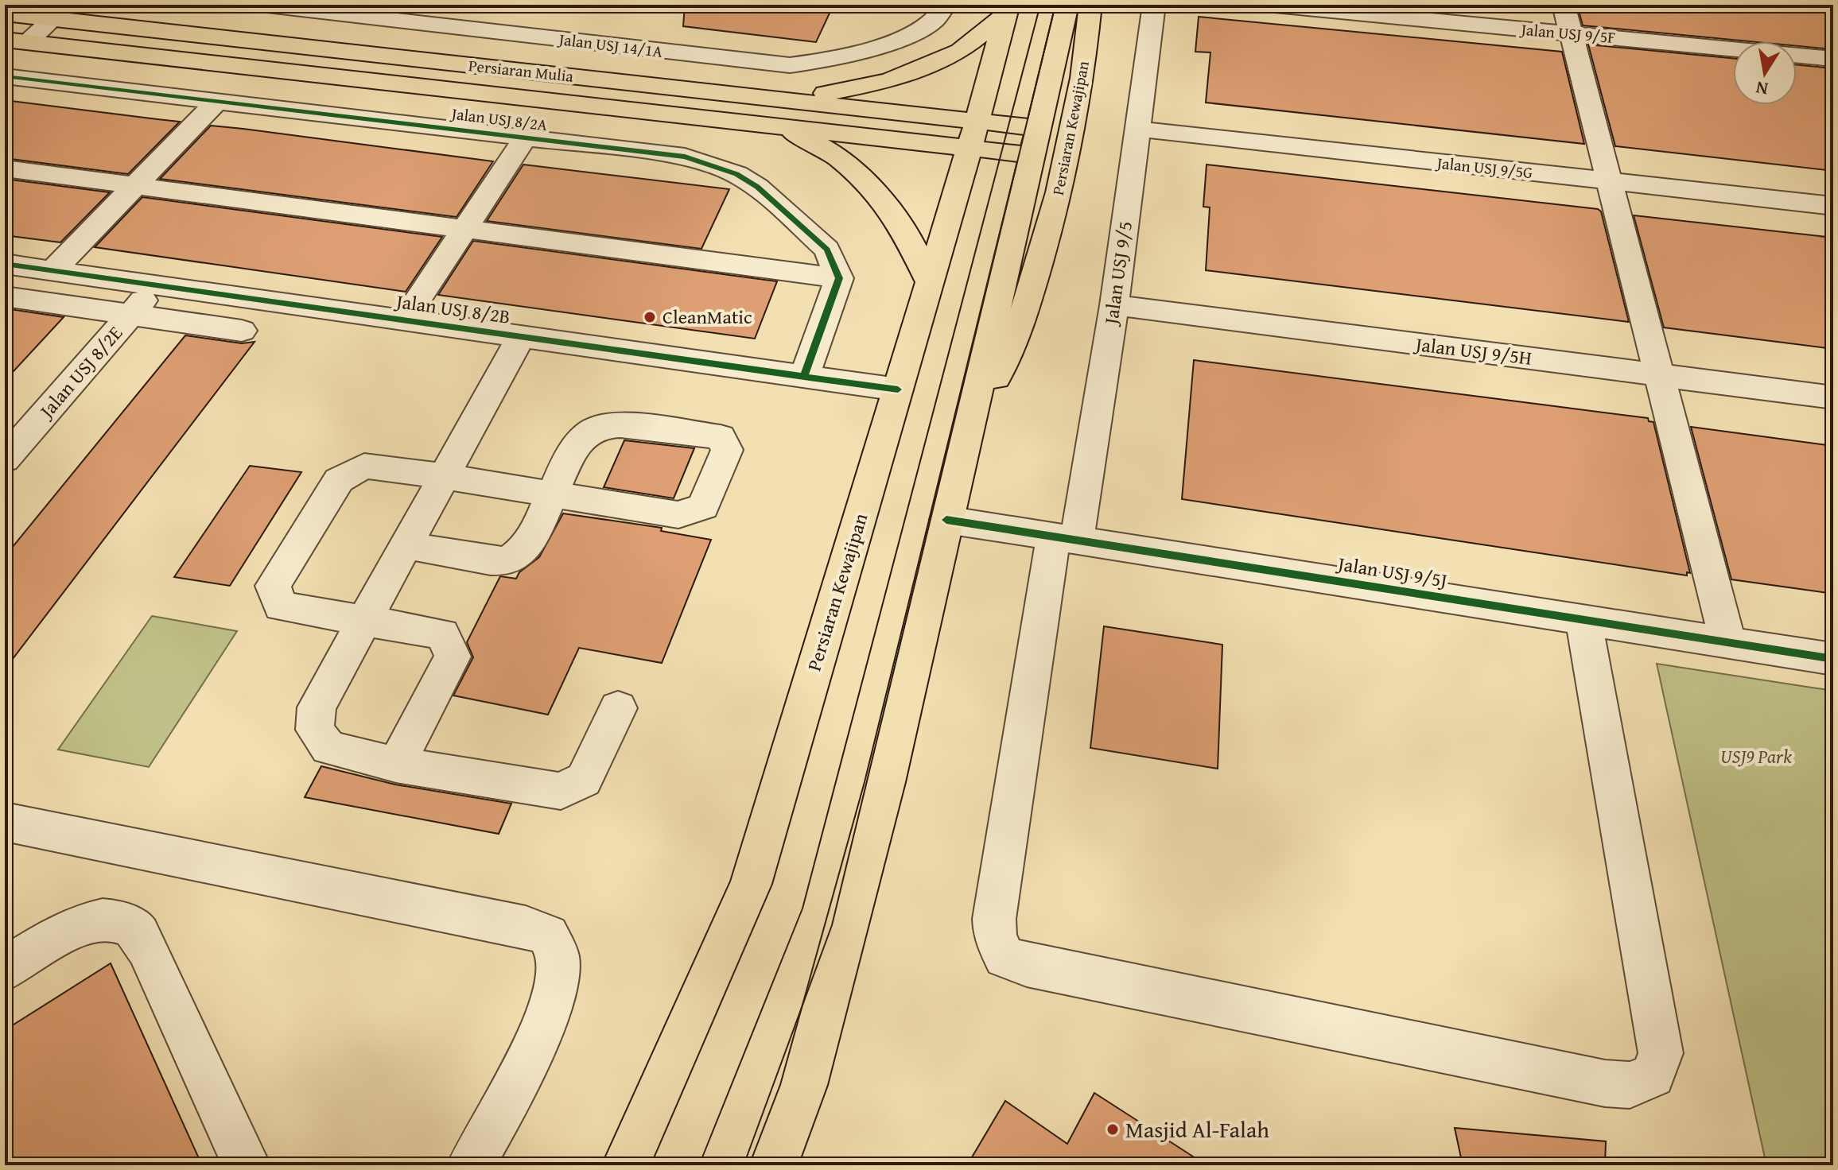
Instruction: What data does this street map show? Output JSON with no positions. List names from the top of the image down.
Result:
{
  "streets": {
    "main road": ["Persiaran Mulia", "Persiaran Kewajipan"],
    "street": [
      "Jalan USJ 9/5F",
      "Jalan USJ 14/1A",
      "Jalan USJ 8/2A",
      "Jalan USJ 9/5G",
      "Jalan USJ 9/5",
      "Jalan USJ 8/2B",
      "Jalan USJ 9/5H",
      "Jalan USJ 8/2E",
      "Jalan USJ 9/5J"
    ]
  },
  "crossings": [
    ["Persiaran Mulia", "Persiaran Kewajipan"],
    ["Persiaran Kewajipan", "Jalan USJ 8/2B"],
    ["Persiaran Kewajipan", "Jalan USJ 9/5J"],
    ["Jalan USJ 9/5G", "Jalan USJ 9/5"],
    ["Jalan USJ 9/5", "Jalan USJ 9/5H"],
    ["Jalan USJ 9/5", "Jalan USJ 9/5J"],
    ["Jalan USJ 8/2B", "Jalan USJ 8/2E"]
  ],
  "parks": ["USJ9 Park"],
  "places": ["CleanMatic", "Masjid Al-Falah"],
  "north": "bottom"
}
